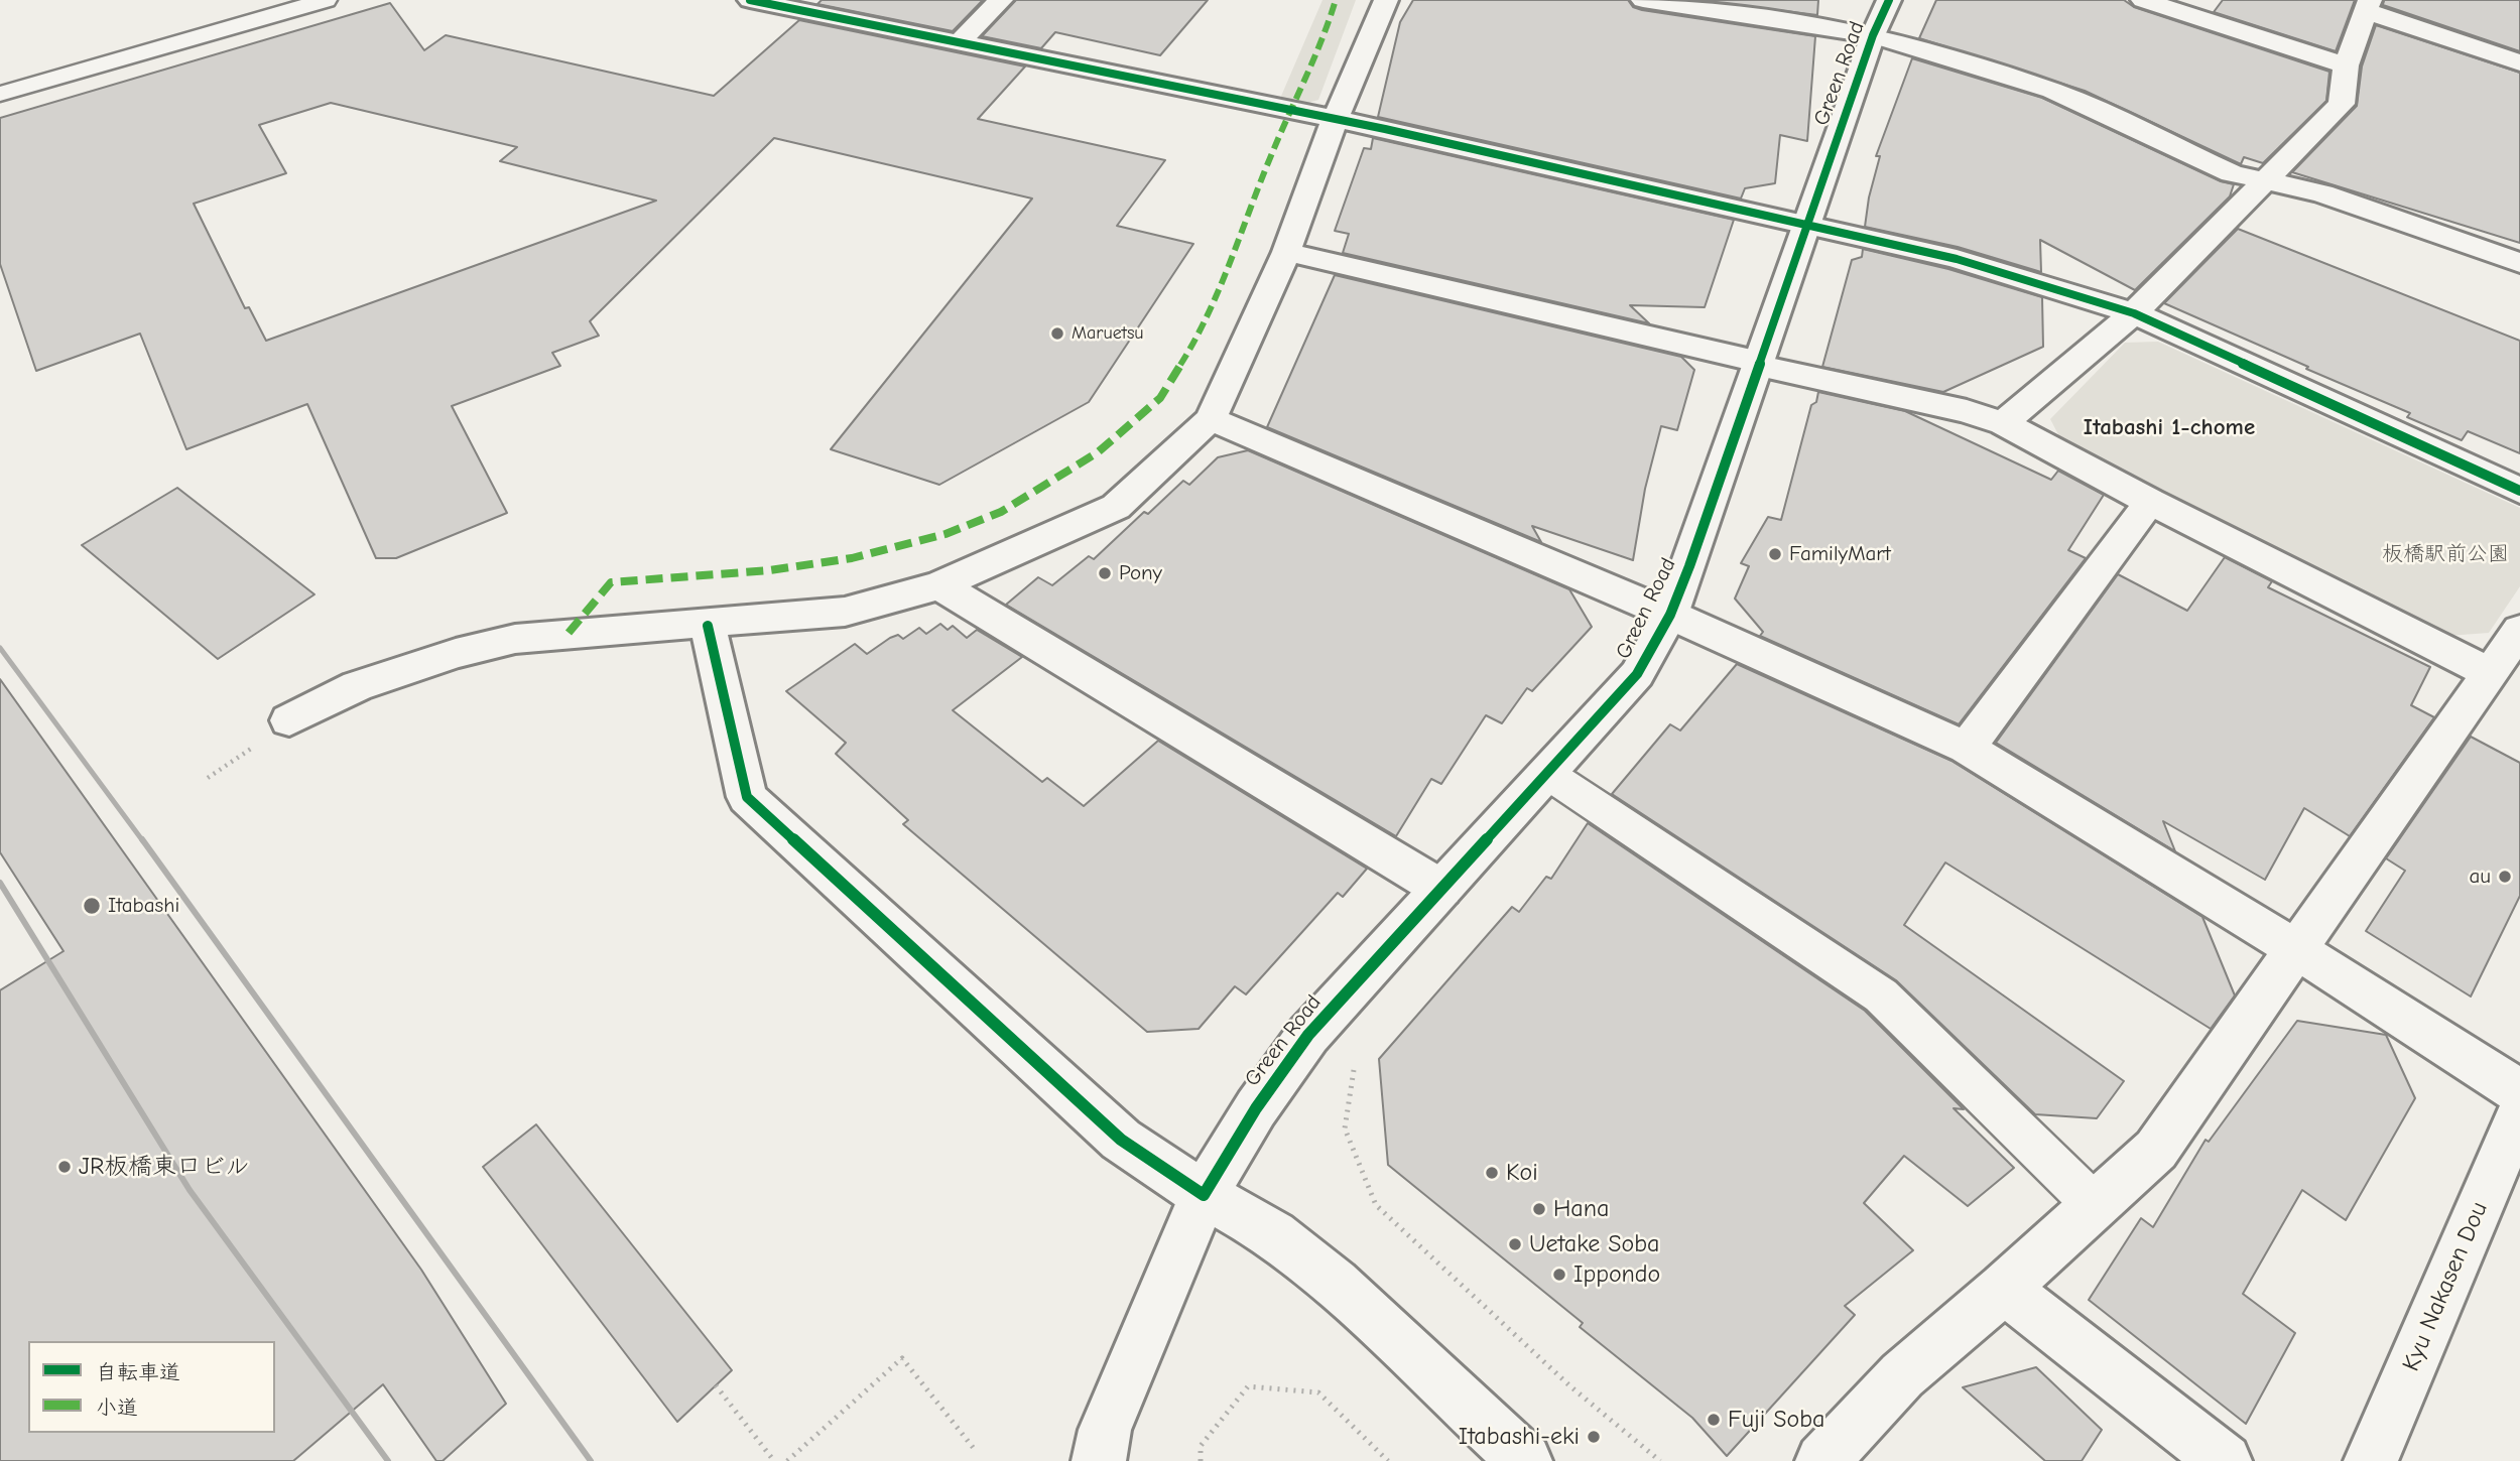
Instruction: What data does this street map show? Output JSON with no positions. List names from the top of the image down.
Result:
{
  "streets": {
    "street": ["Green Road", "Kyu Nakasen Dou"]
  },
  "districts": ["Itabashi 1-chome"],
  "parks": ["板橋駅前公園"],
  "places": [
    "Maruetsu",
    "FamilyMart",
    "Pony",
    "au",
    "Itabashi",
    "JR板橋東口ビル",
    "Koi",
    "Hana",
    "Uetake Soba",
    "Ippondo",
    "Fuji Soba",
    "Itabashi-eki"
  ],
  "legend": ["自転車道", "小道"]
}
